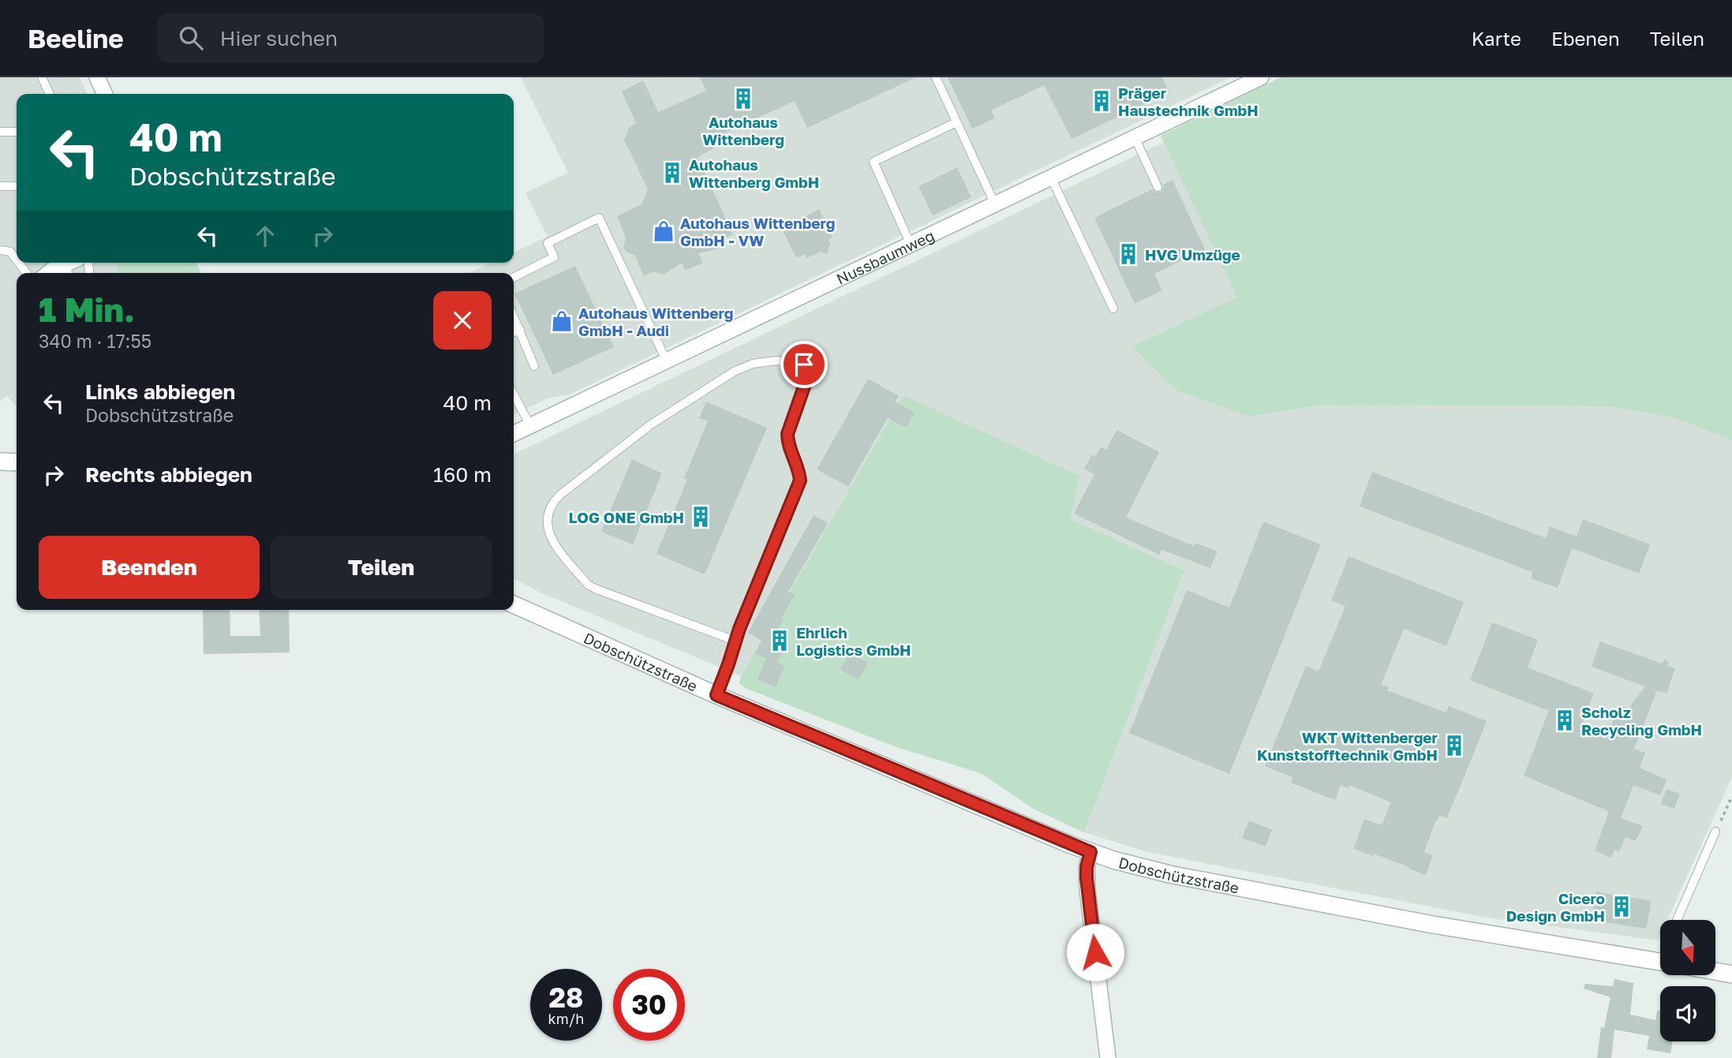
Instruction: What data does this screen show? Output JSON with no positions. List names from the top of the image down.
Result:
{
  "streets": {
    "street": ["Nussbaumweg", "Dobschützstraße"]
  },
  "places": {
    "building": [
      "Autohaus Wittenberg",
      "Präger Haustechnik GmbH",
      "Autohaus Wittenberg GmbH",
      "HVG Umzüge",
      "LOG ONE GmbH",
      "Ehrlich Logistics GmbH",
      "Scholz Recycling GmbH",
      "WKT Wittenberger Kunststofftechnik GmbH",
      "Cicero Design GmbH"
    ],
    "shop": ["Autohaus Wittenberg GmbH - VW", "Autohaus Wittenberg GmbH - Audi"]
  },
  "north": "bottom",
  "page": {
    "header": "Beeline",
    "search": "Hier suchen",
    "nav": ["Karte", "Ebenen", "Teilen"],
    "turn": ["40 m", "Dobschützstraße"],
    "heading": ["1 Min.", "340 m · 17:55"],
    "list": [
      {
        "name": "Links abbiegen",
        "note": "Dobschützstraße",
        "value": "40 m"
      },
      {
        "name": "Rechts abbiegen",
        "value": "160 m"
      }
    ],
    "buttons": ["Beenden", "Teilen"],
    "speed": "28 km/h",
    "limit": "30"
  }
}
